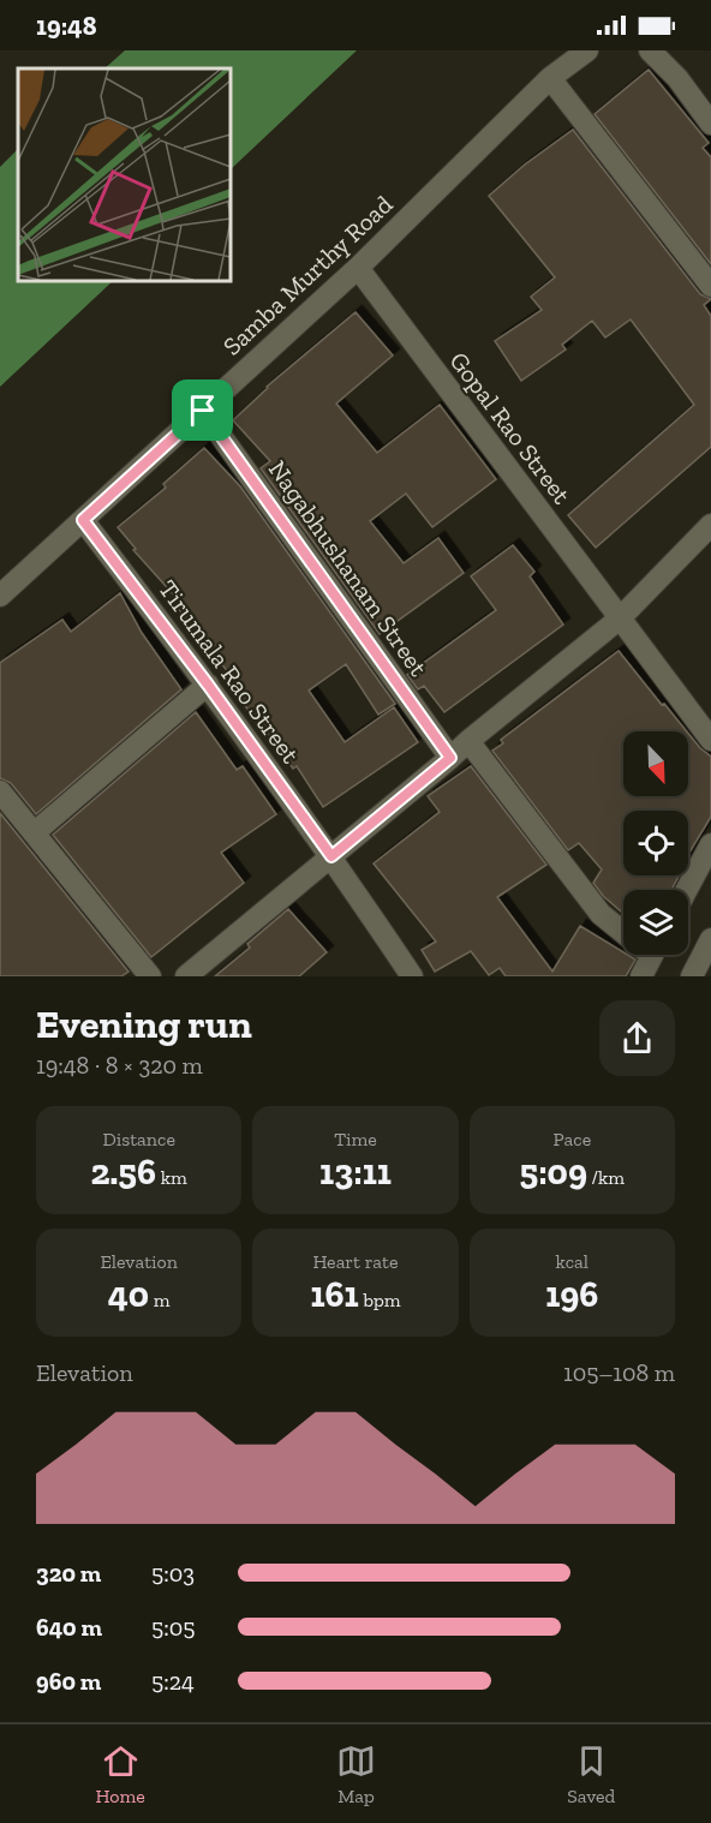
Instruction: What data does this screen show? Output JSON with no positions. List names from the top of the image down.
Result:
{
  "streets": {
    "street": [
      "Samba Murthy Road",
      "Gopal Rao Street",
      "Nagabhushanam Street",
      "Tirumala Rao Street"
    ]
  },
  "crossings": [
    ["Samba Murthy Road", "Gopal Rao Street"],
    ["Samba Murthy Road", "Nagabhushanam Street"],
    ["Samba Murthy Road", "Tirumala Rao Street"]
  ],
  "north": "bottom right",
  "page": {
    "status": "19:48",
    "heading": ["Evening run", "19:48 · 8 × 320 m"],
    "stats": [
      ["Distance", "2.56 km"],
      ["Time", "13:11"],
      ["Pace", "5:09 /km"],
      ["Elevation", "40 m"],
      ["Heart rate", "161 bpm"],
      ["kcal", "196"]
    ],
    "chart": ["Elevation", "105–108 m"],
    "list": [
      {
        "name": "320 m",
        "note": "5:03"
      },
      {
        "name": "640 m",
        "note": "5:05"
      },
      {
        "name": "960 m",
        "note": "5:24"
      }
    ],
    "tabs": ["Home", "Map", "Saved"]
  }
}
